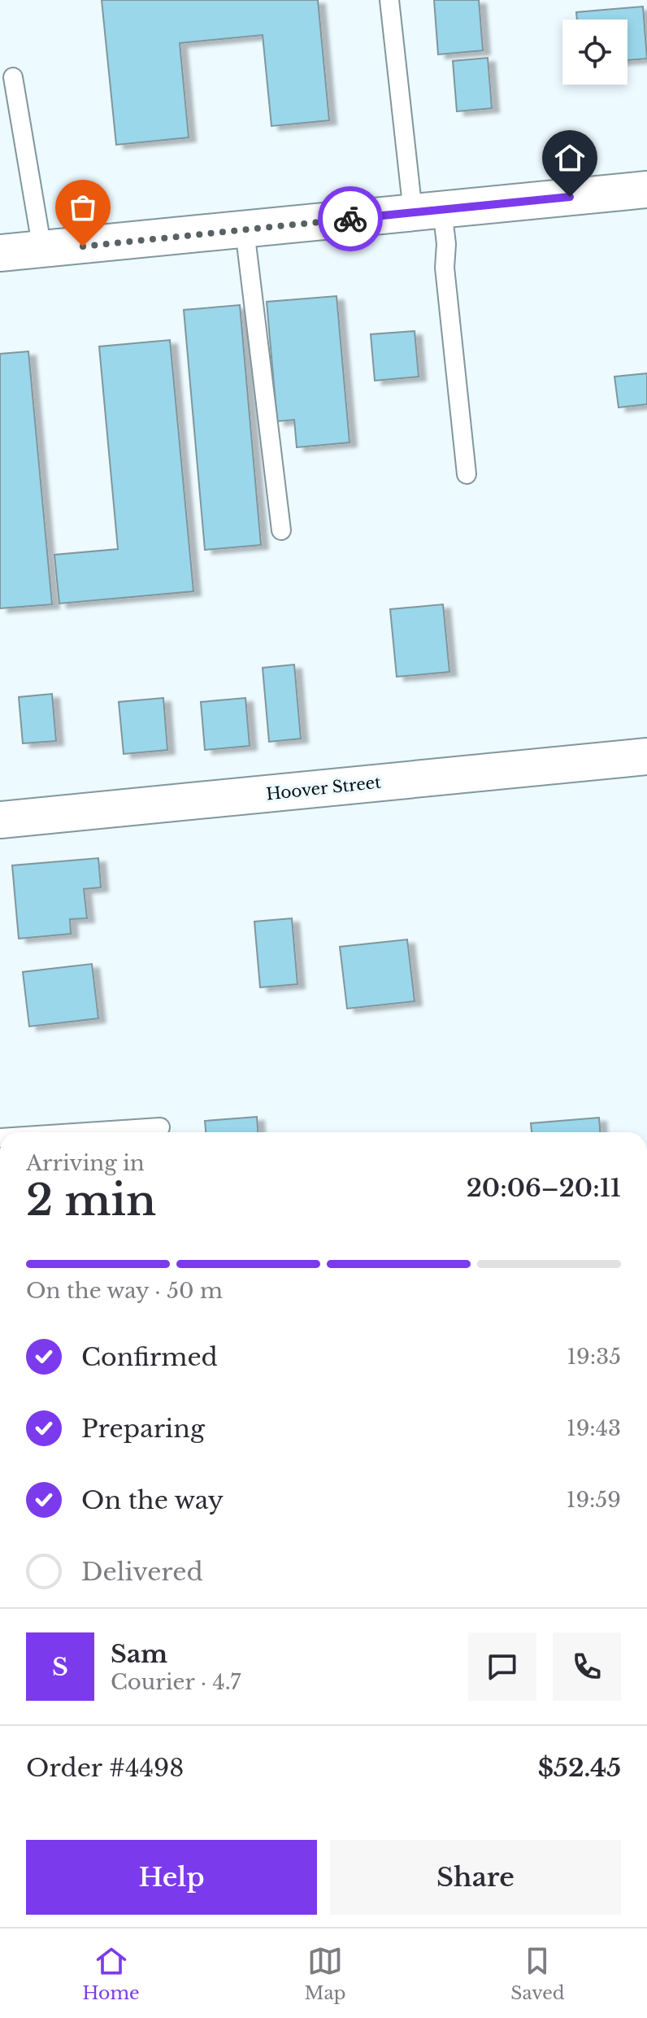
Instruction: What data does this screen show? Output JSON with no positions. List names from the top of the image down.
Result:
{
  "streets": {
    "street": ["Hoover Street"]
  },
  "page": {
    "heading": ["2 min", "Arriving in", "20:06–20:11"],
    "panel": [
      "Sam",
      "Courier · 4.7",
      "Order #4498",
      "$52.45"
    ],
    "bar": "On the way · 50 m",
    "list": [
      ["Confirmed", "19:35"],
      ["Preparing", "19:43"],
      ["On the way", "19:59"],
      "Delivered"
    ],
    "round": "S",
    "buttons": ["Help", "Share"],
    "tabs": ["Home", "Map", "Saved"]
  }
}
